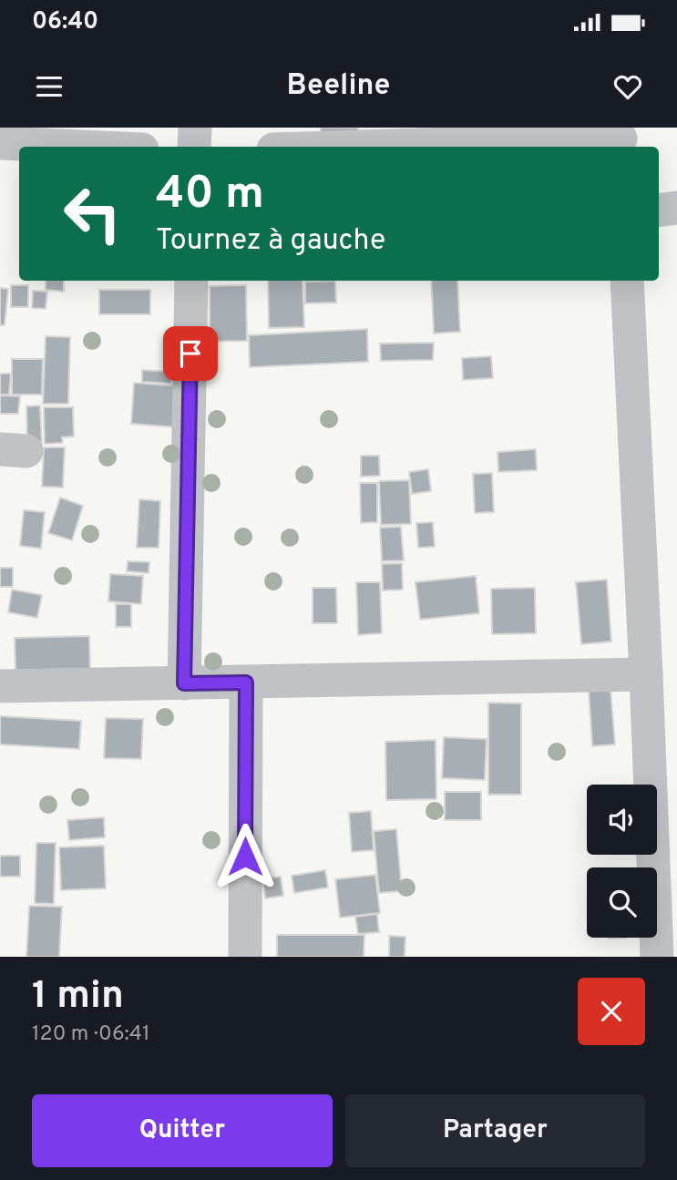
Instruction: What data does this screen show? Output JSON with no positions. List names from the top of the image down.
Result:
{
  "page": {
    "status": "06:40",
    "header": "Beeline",
    "turn": ["40 m", "Tournez à gauche"],
    "heading": ["1 min", "120 m · 06:41"],
    "buttons": ["Quitter", "Partager"]
  }
}
